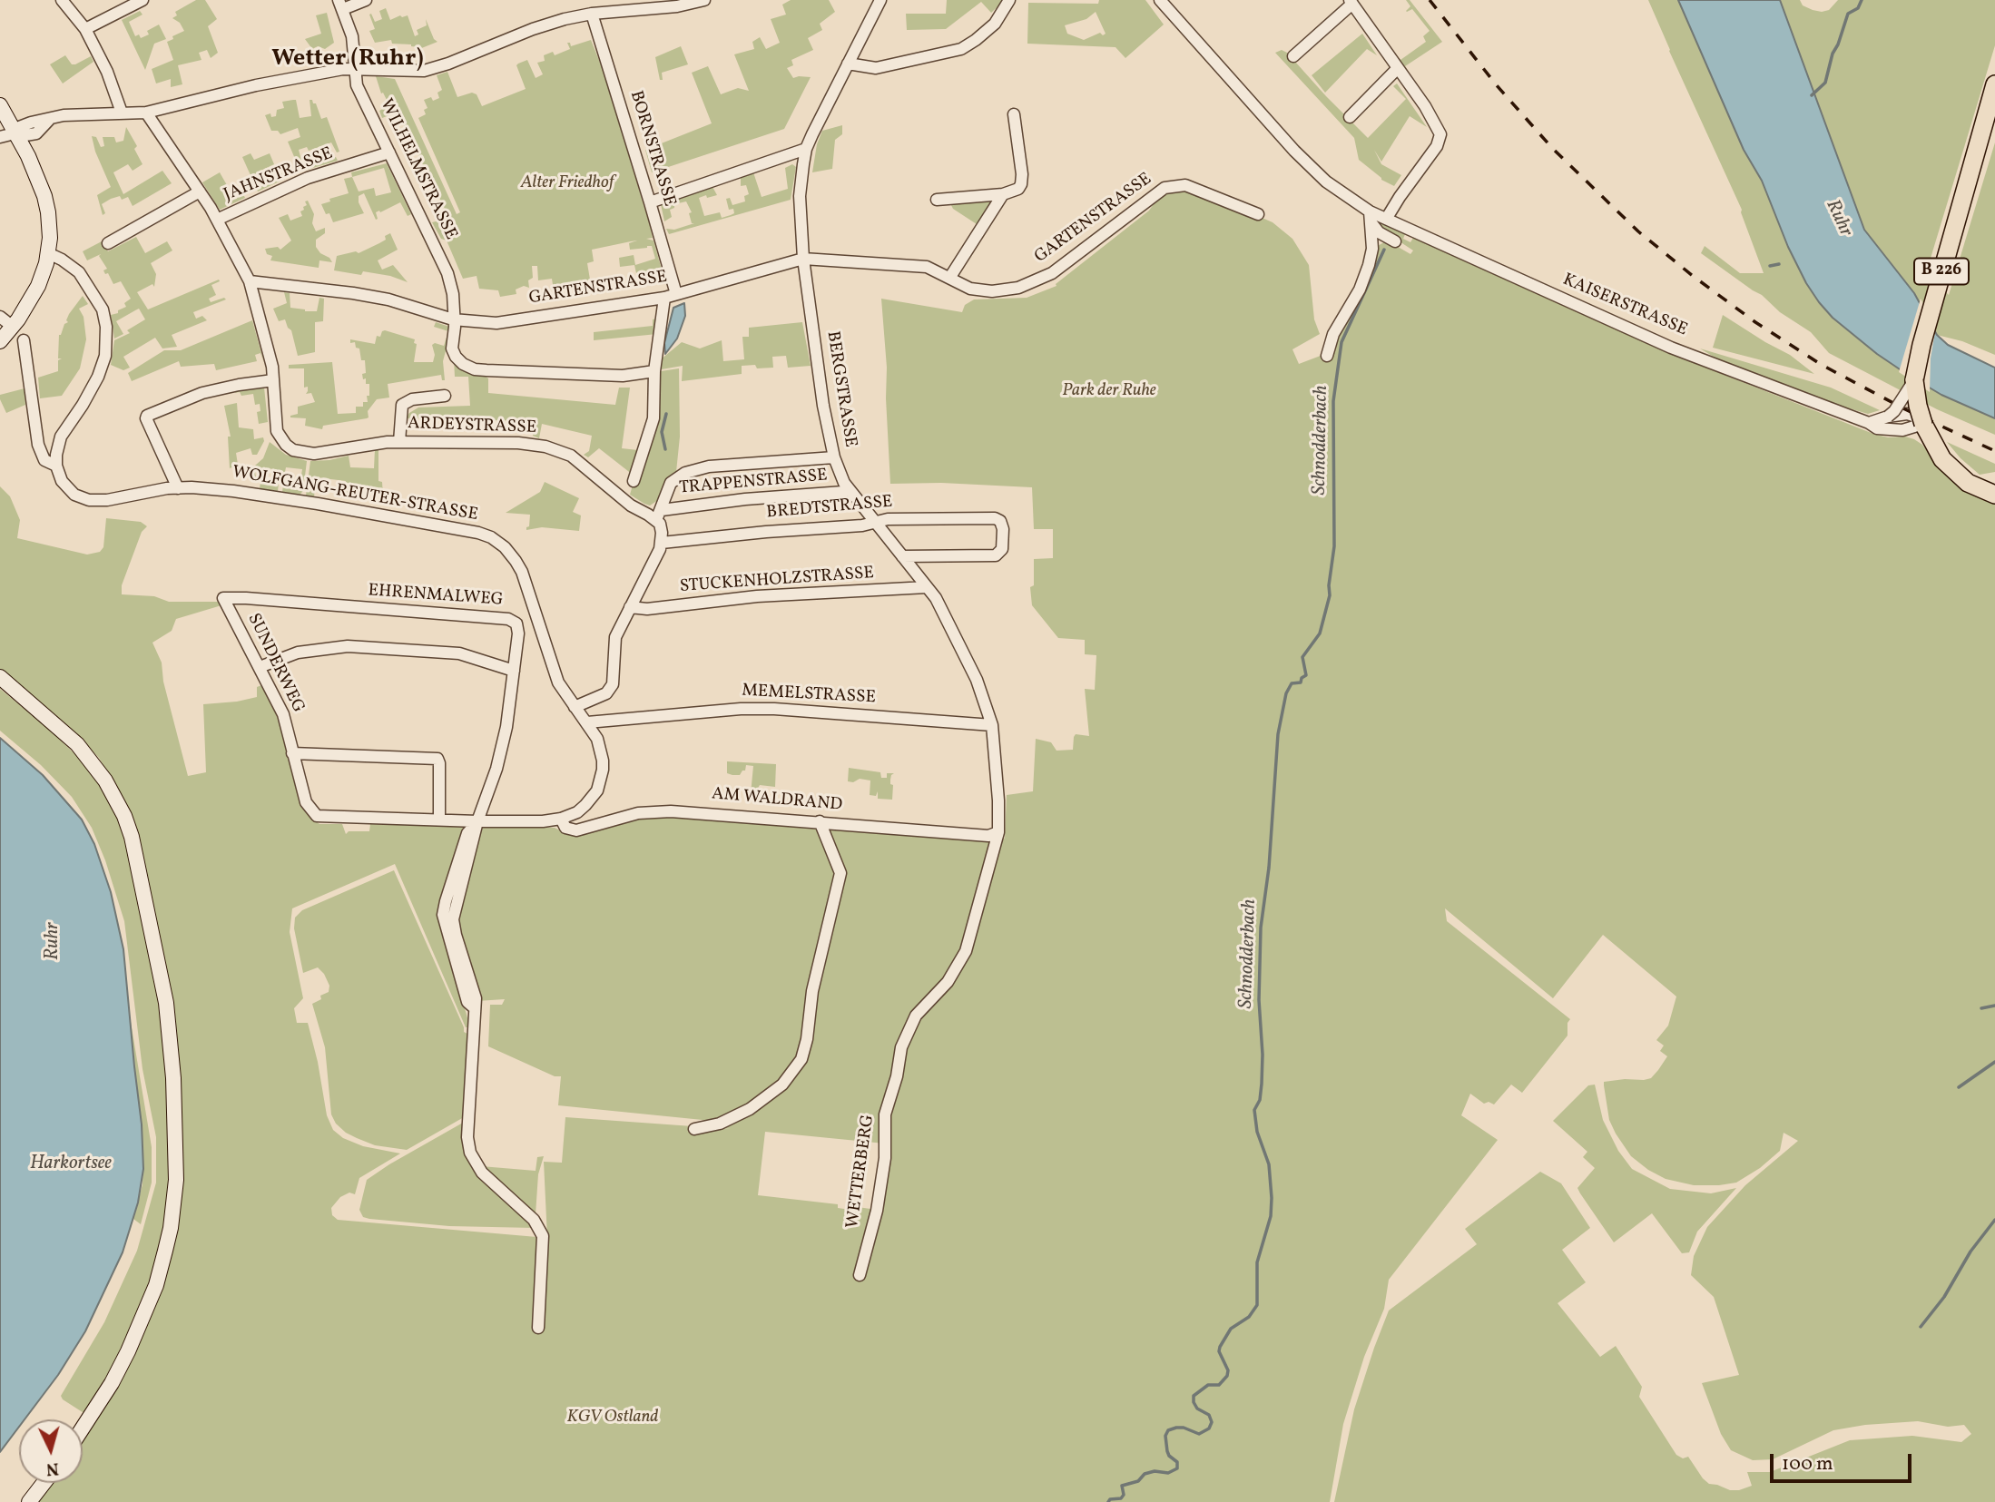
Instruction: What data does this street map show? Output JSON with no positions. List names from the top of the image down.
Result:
{
  "streets": {
    "main road": ["B 226"],
    "street": [
      "BORNSTRASSE",
      "WILHELMSTRASSE",
      "JAHNSTRASSE",
      "GARTENSTRASSE",
      "KAISERSTRASSE",
      "BERGSTRASSE",
      "ARDEYSTRASSE",
      "TRAPPENSTRASSE",
      "WOLFGANG-REUTER-STRASSE",
      "BREDTSTRASSE",
      "STUCKENHOLZSTRASSE",
      "EHRENMALWEG",
      "SUNDERWEG",
      "MEMELSTRASSE",
      "AM WALDRAND",
      "WETTERBERG"
    ]
  },
  "crossings": [
    ["BORNSTRASSE", "WILHELMSTRASSE"],
    ["BORNSTRASSE", "GARTENSTRASSE"],
    ["WILHELMSTRASSE", "JAHNSTRASSE"],
    ["WILHELMSTRASSE", "GARTENSTRASSE"],
    ["JAHNSTRASSE", "ARDEYSTRASSE"],
    ["GARTENSTRASSE", "BERGSTRASSE"],
    ["GARTENSTRASSE", "ARDEYSTRASSE"],
    ["B 226", "KAISERSTRASSE"],
    ["BERGSTRASSE", "TRAPPENSTRASSE"],
    ["BERGSTRASSE", "BREDTSTRASSE"],
    ["BERGSTRASSE", "STUCKENHOLZSTRASSE"],
    ["BERGSTRASSE", "MEMELSTRASSE"],
    ["BERGSTRASSE", "AM WALDRAND"],
    ["BERGSTRASSE", "WETTERBERG"],
    ["ARDEYSTRASSE", "TRAPPENSTRASSE"],
    ["WOLFGANG-REUTER-STRASSE", "EHRENMALWEG"],
    ["WOLFGANG-REUTER-STRASSE", "SUNDERWEG"],
    ["WOLFGANG-REUTER-STRASSE", "MEMELSTRASSE"],
    ["WOLFGANG-REUTER-STRASSE", "AM WALDRAND"],
    ["EHRENMALWEG", "SUNDERWEG"],
    ["AM WALDRAND", "WETTERBERG"]
  ],
  "districts": ["Wetter (Ruhr)"],
  "water": ["Ruhr", "Schnodderbach", "Harkortsee"],
  "parks": ["Alter Friedhof", "Park der Ruhe", "KGV Ostland"],
  "scale_bar": "100 m",
  "north": "bottom"
}
